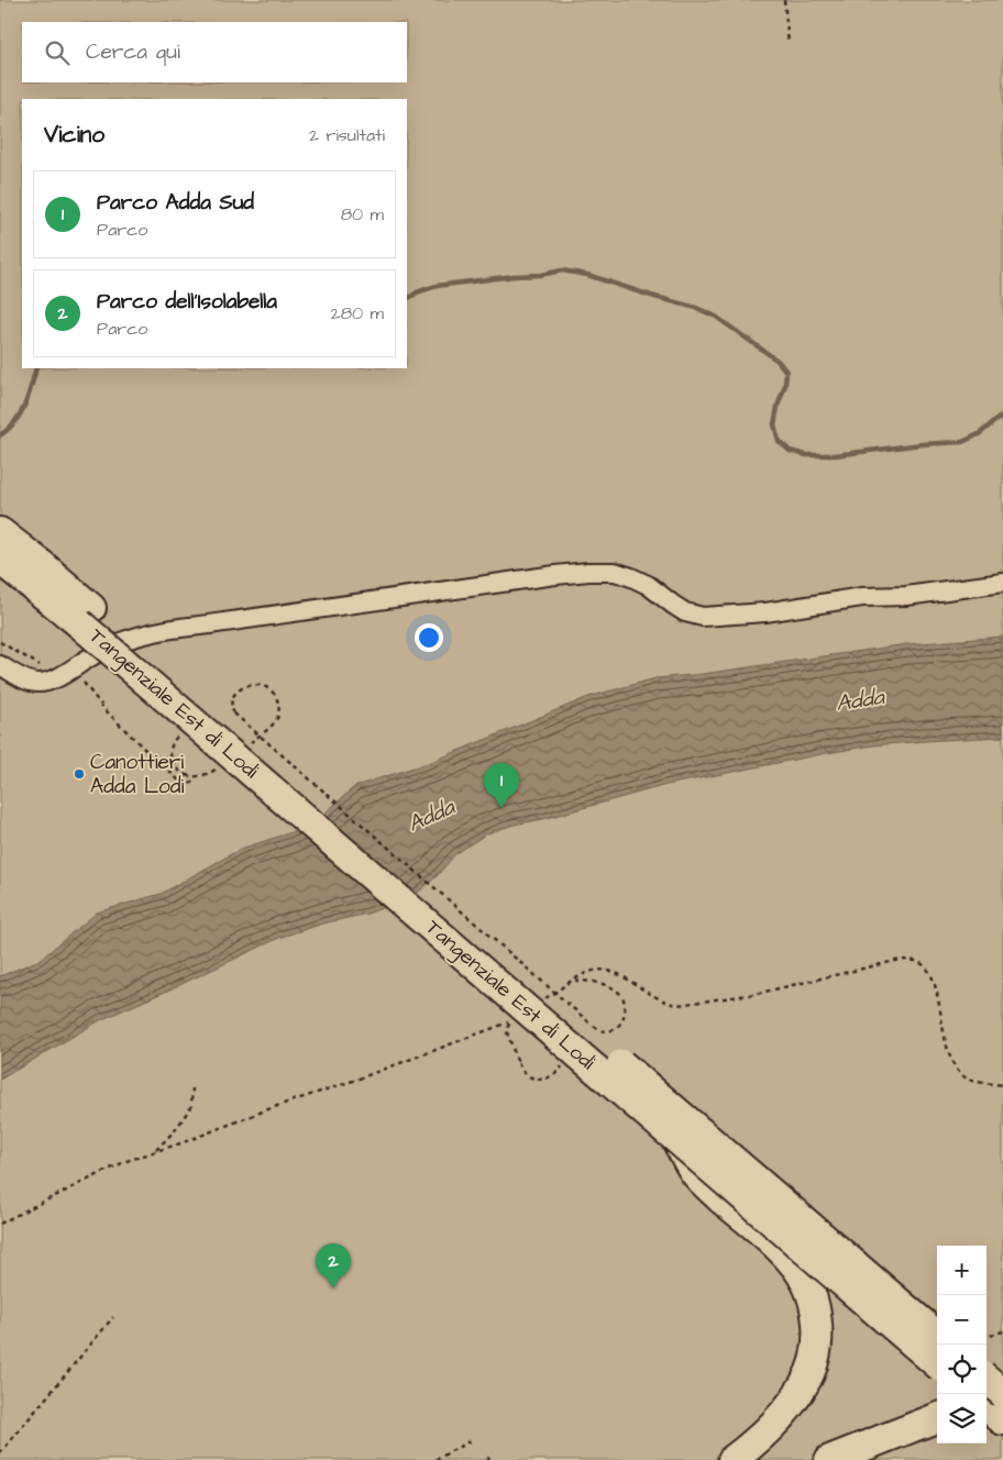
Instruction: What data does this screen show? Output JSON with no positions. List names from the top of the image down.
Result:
{
  "streets": {
    "highway": ["Tangenziale Est di Lodi"]
  },
  "water": ["Adda"],
  "places": ["Canottieri Adda Lodi"],
  "page": {
    "search": "Cerca qui",
    "heading": ["Vicino", "2 risultati"],
    "list": [
      {
        "mark": "1",
        "name": "Parco Adda Sud",
        "note": "Parco",
        "value": "80 m"
      },
      {
        "mark": "2",
        "name": "Parco dell'Isolabella",
        "note": "Parco",
        "value": "280 m"
      }
    ],
    "pins": ["1", "2"],
    "map_buttons": ["+", "−"]
  }
}
